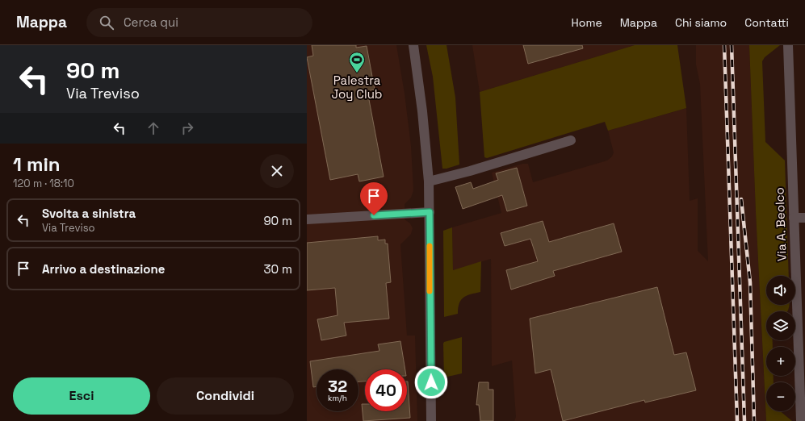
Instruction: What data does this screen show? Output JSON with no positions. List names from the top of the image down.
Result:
{
  "streets": {
    "street": ["Via A. Beolco"]
  },
  "places": {
    "sports": ["Palestra Joy Club"]
  },
  "page": {
    "header": "Mappa",
    "search": "Cerca qui",
    "nav": [
      "Home",
      "Mappa",
      "Chi siamo",
      "Contatti"
    ],
    "turn": ["90 m", "Via Treviso"],
    "heading": ["1 min", "120 m · 18:10"],
    "list": [
      {
        "name": "Svolta a sinistra",
        "note": "Via Treviso",
        "value": "90 m"
      },
      {
        "name": "Arrivo a destinazione",
        "value": "30 m"
      }
    ],
    "map_buttons": ["+", "−"],
    "speed": "32 km/h",
    "limit": "40",
    "buttons": ["Esci", "Condividi"]
  }
}
